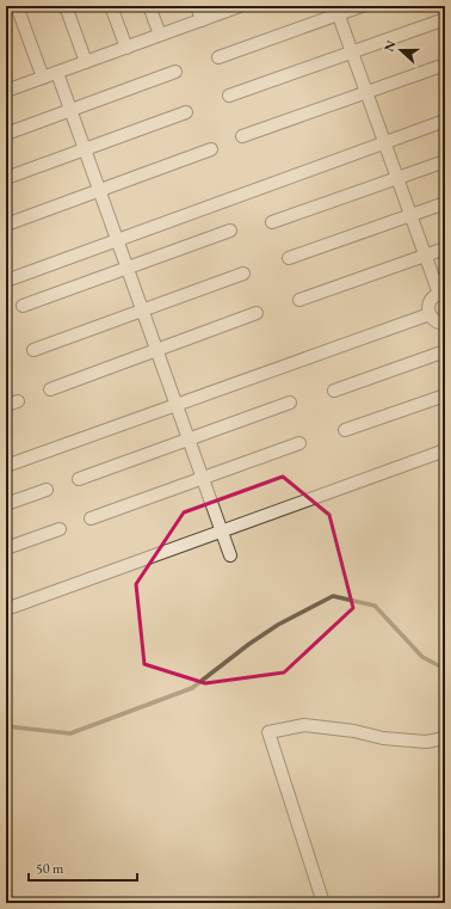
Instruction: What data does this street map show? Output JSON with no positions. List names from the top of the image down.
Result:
{
  "scale_bar": "50 m",
  "north": "left"
}
